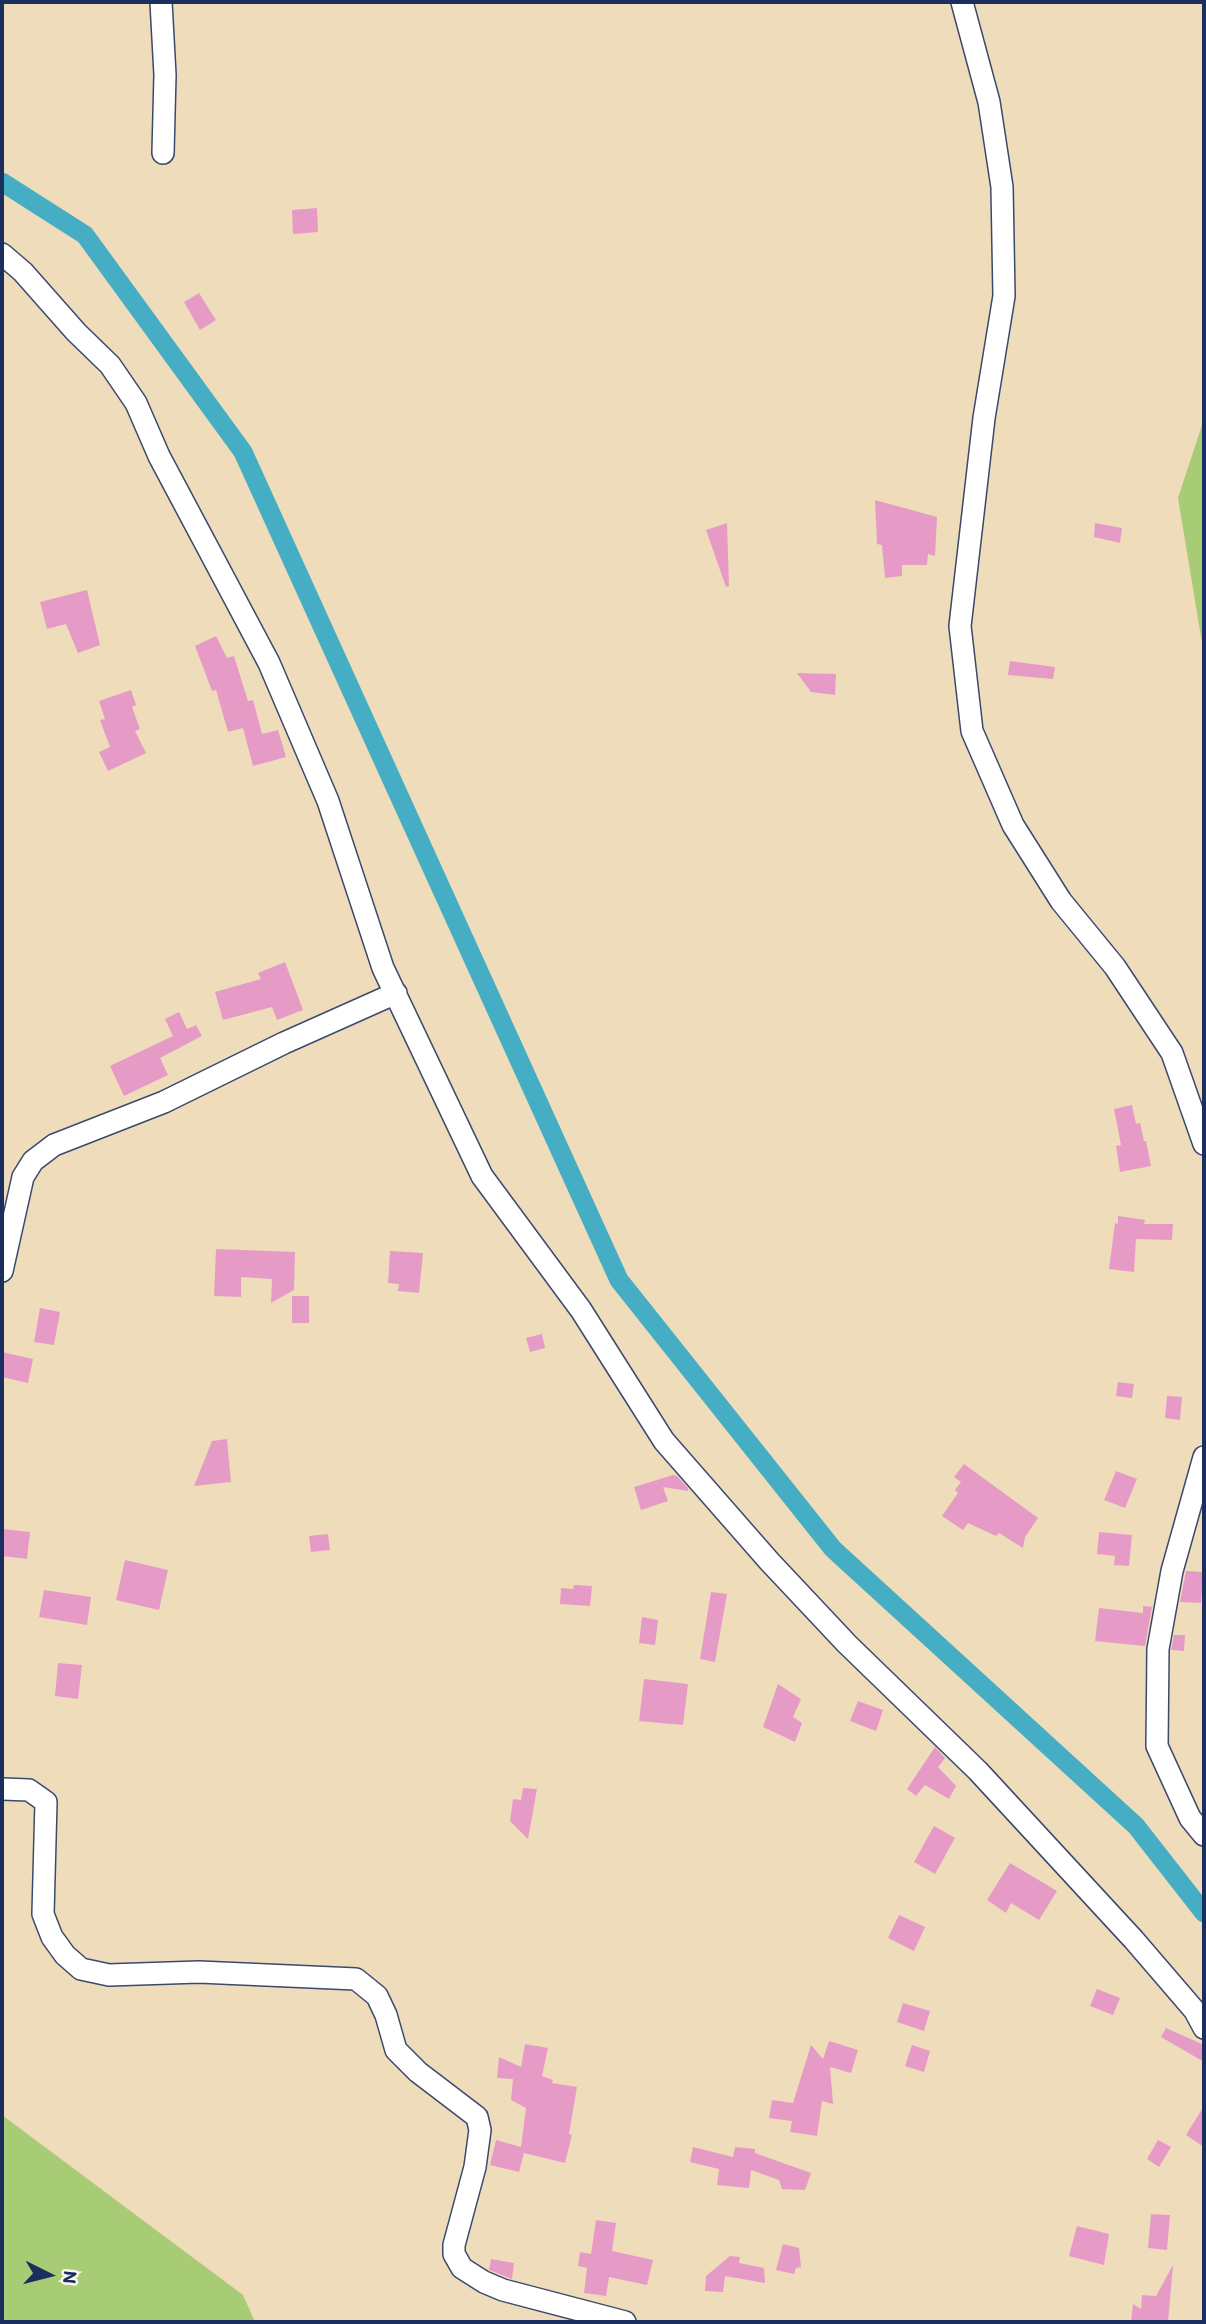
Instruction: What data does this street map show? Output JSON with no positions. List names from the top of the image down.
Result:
{
  "north": "right"
}
